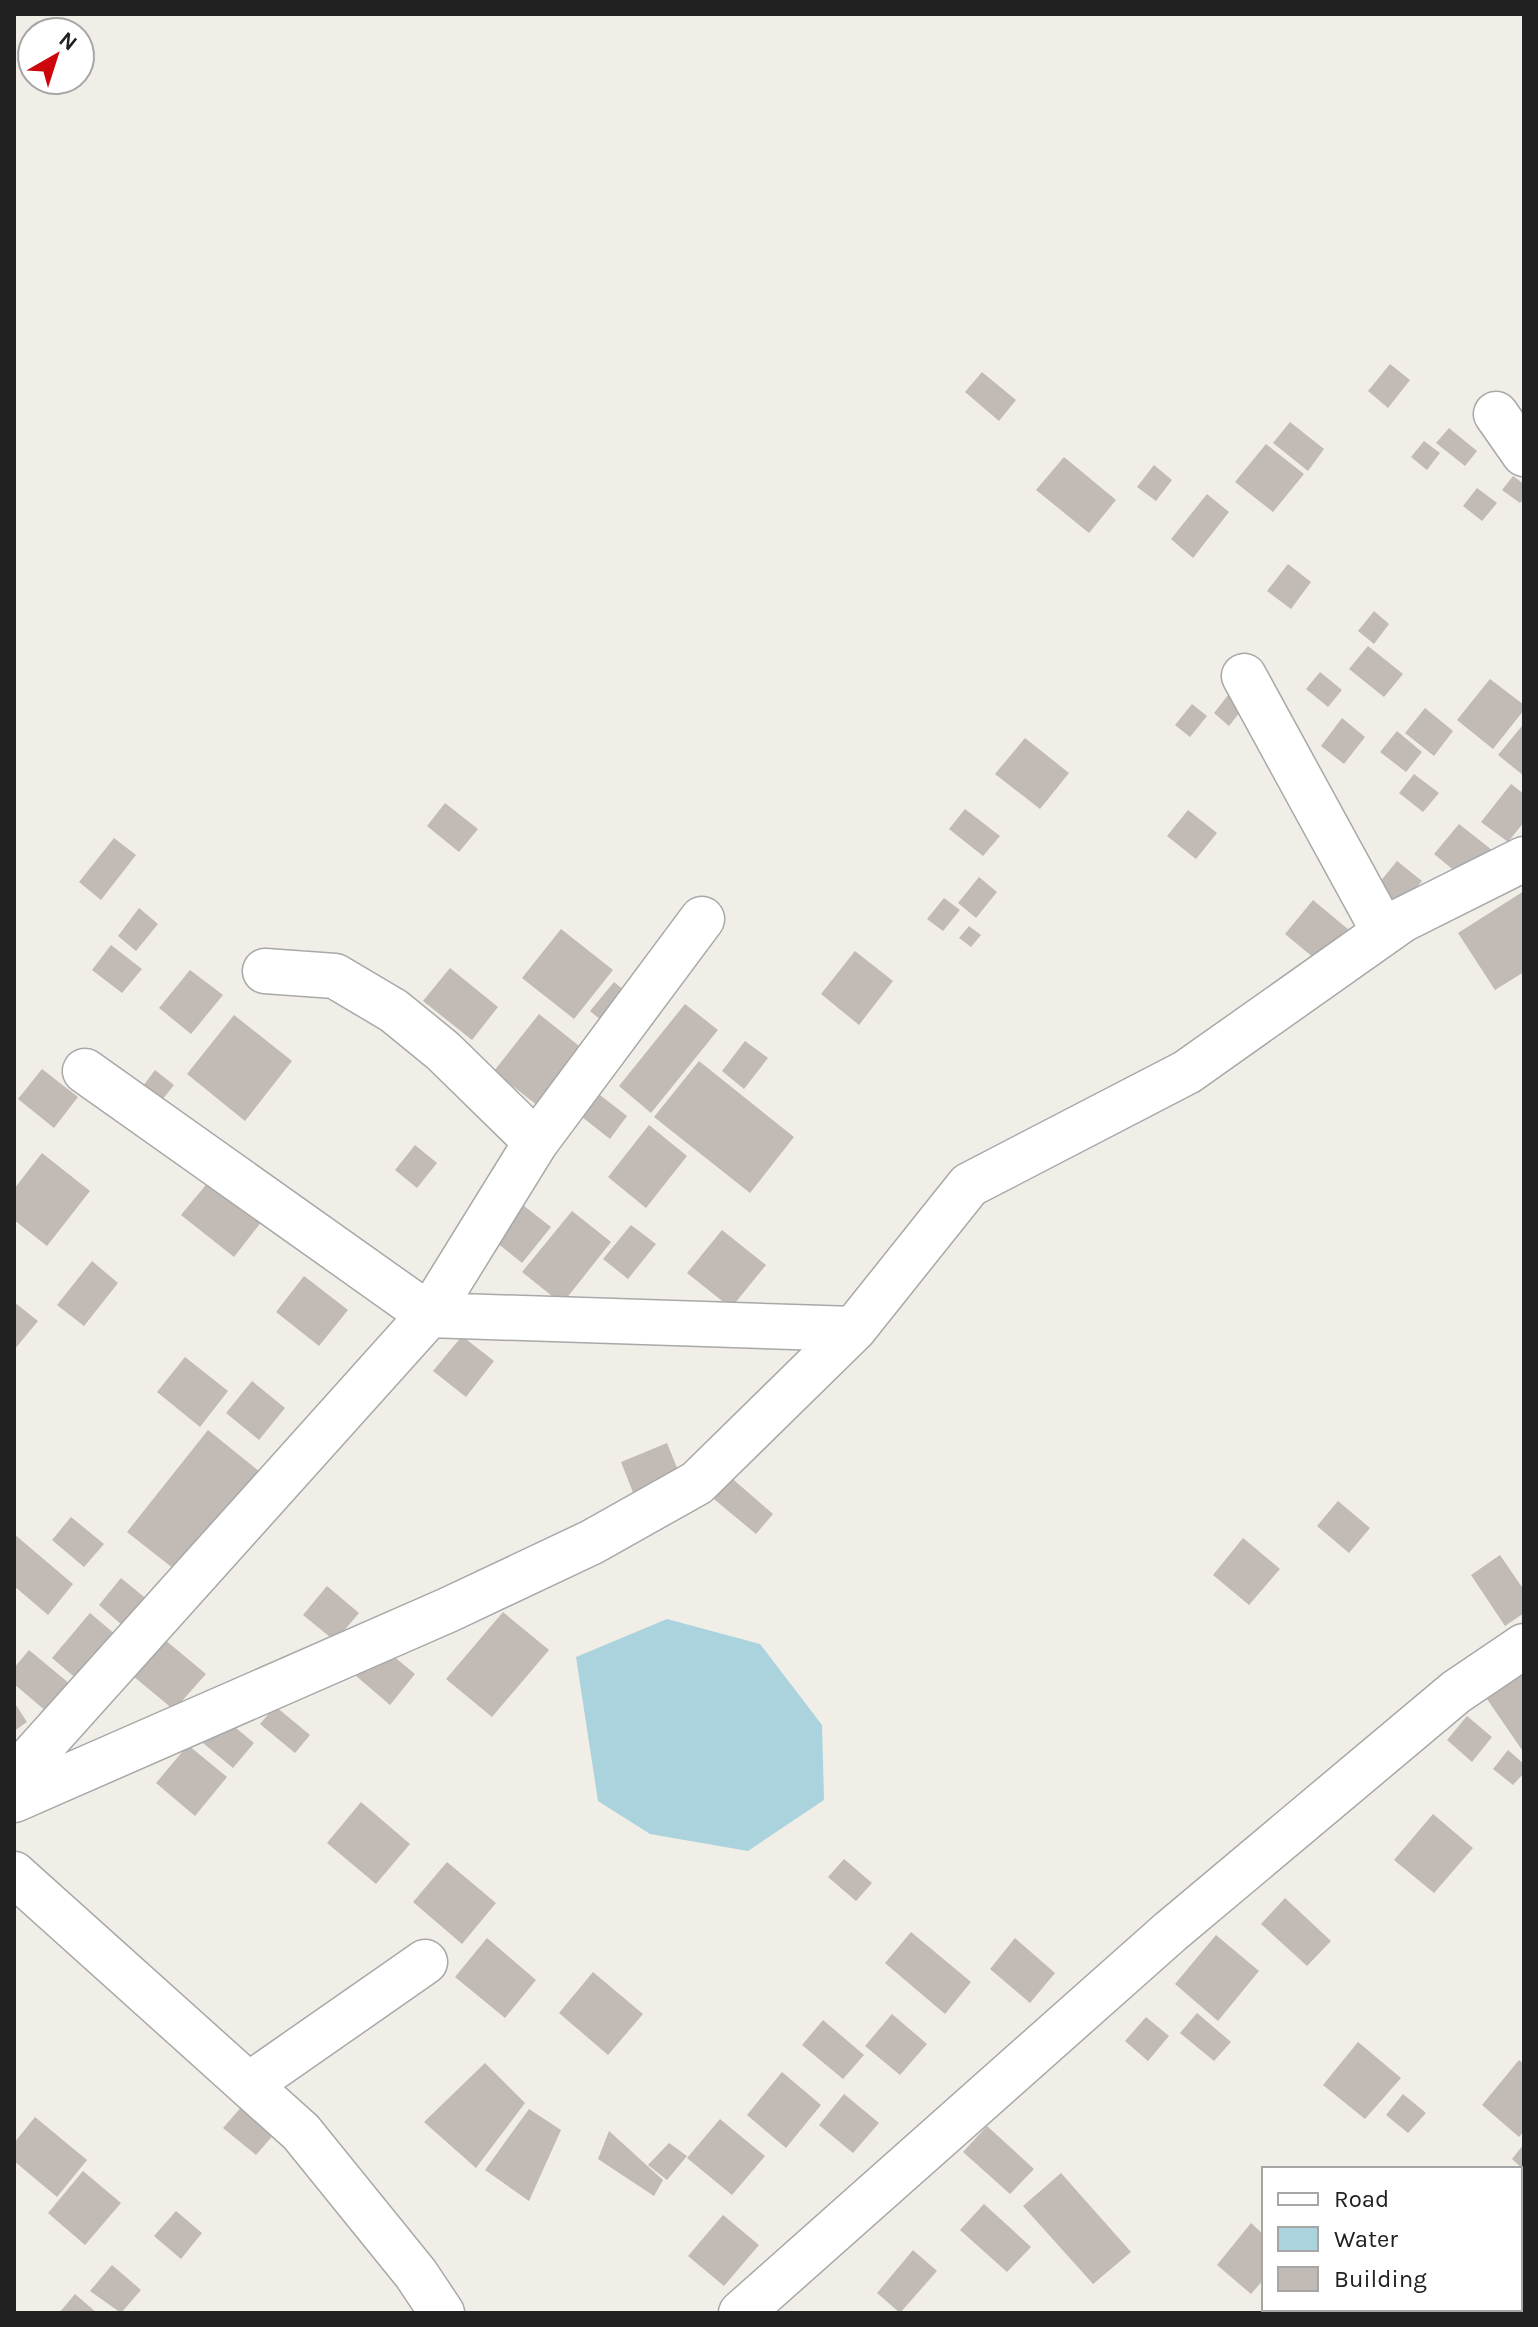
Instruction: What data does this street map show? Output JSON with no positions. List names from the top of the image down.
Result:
{
  "legend": ["Road", "Water", "Building"],
  "north": "top right"
}
